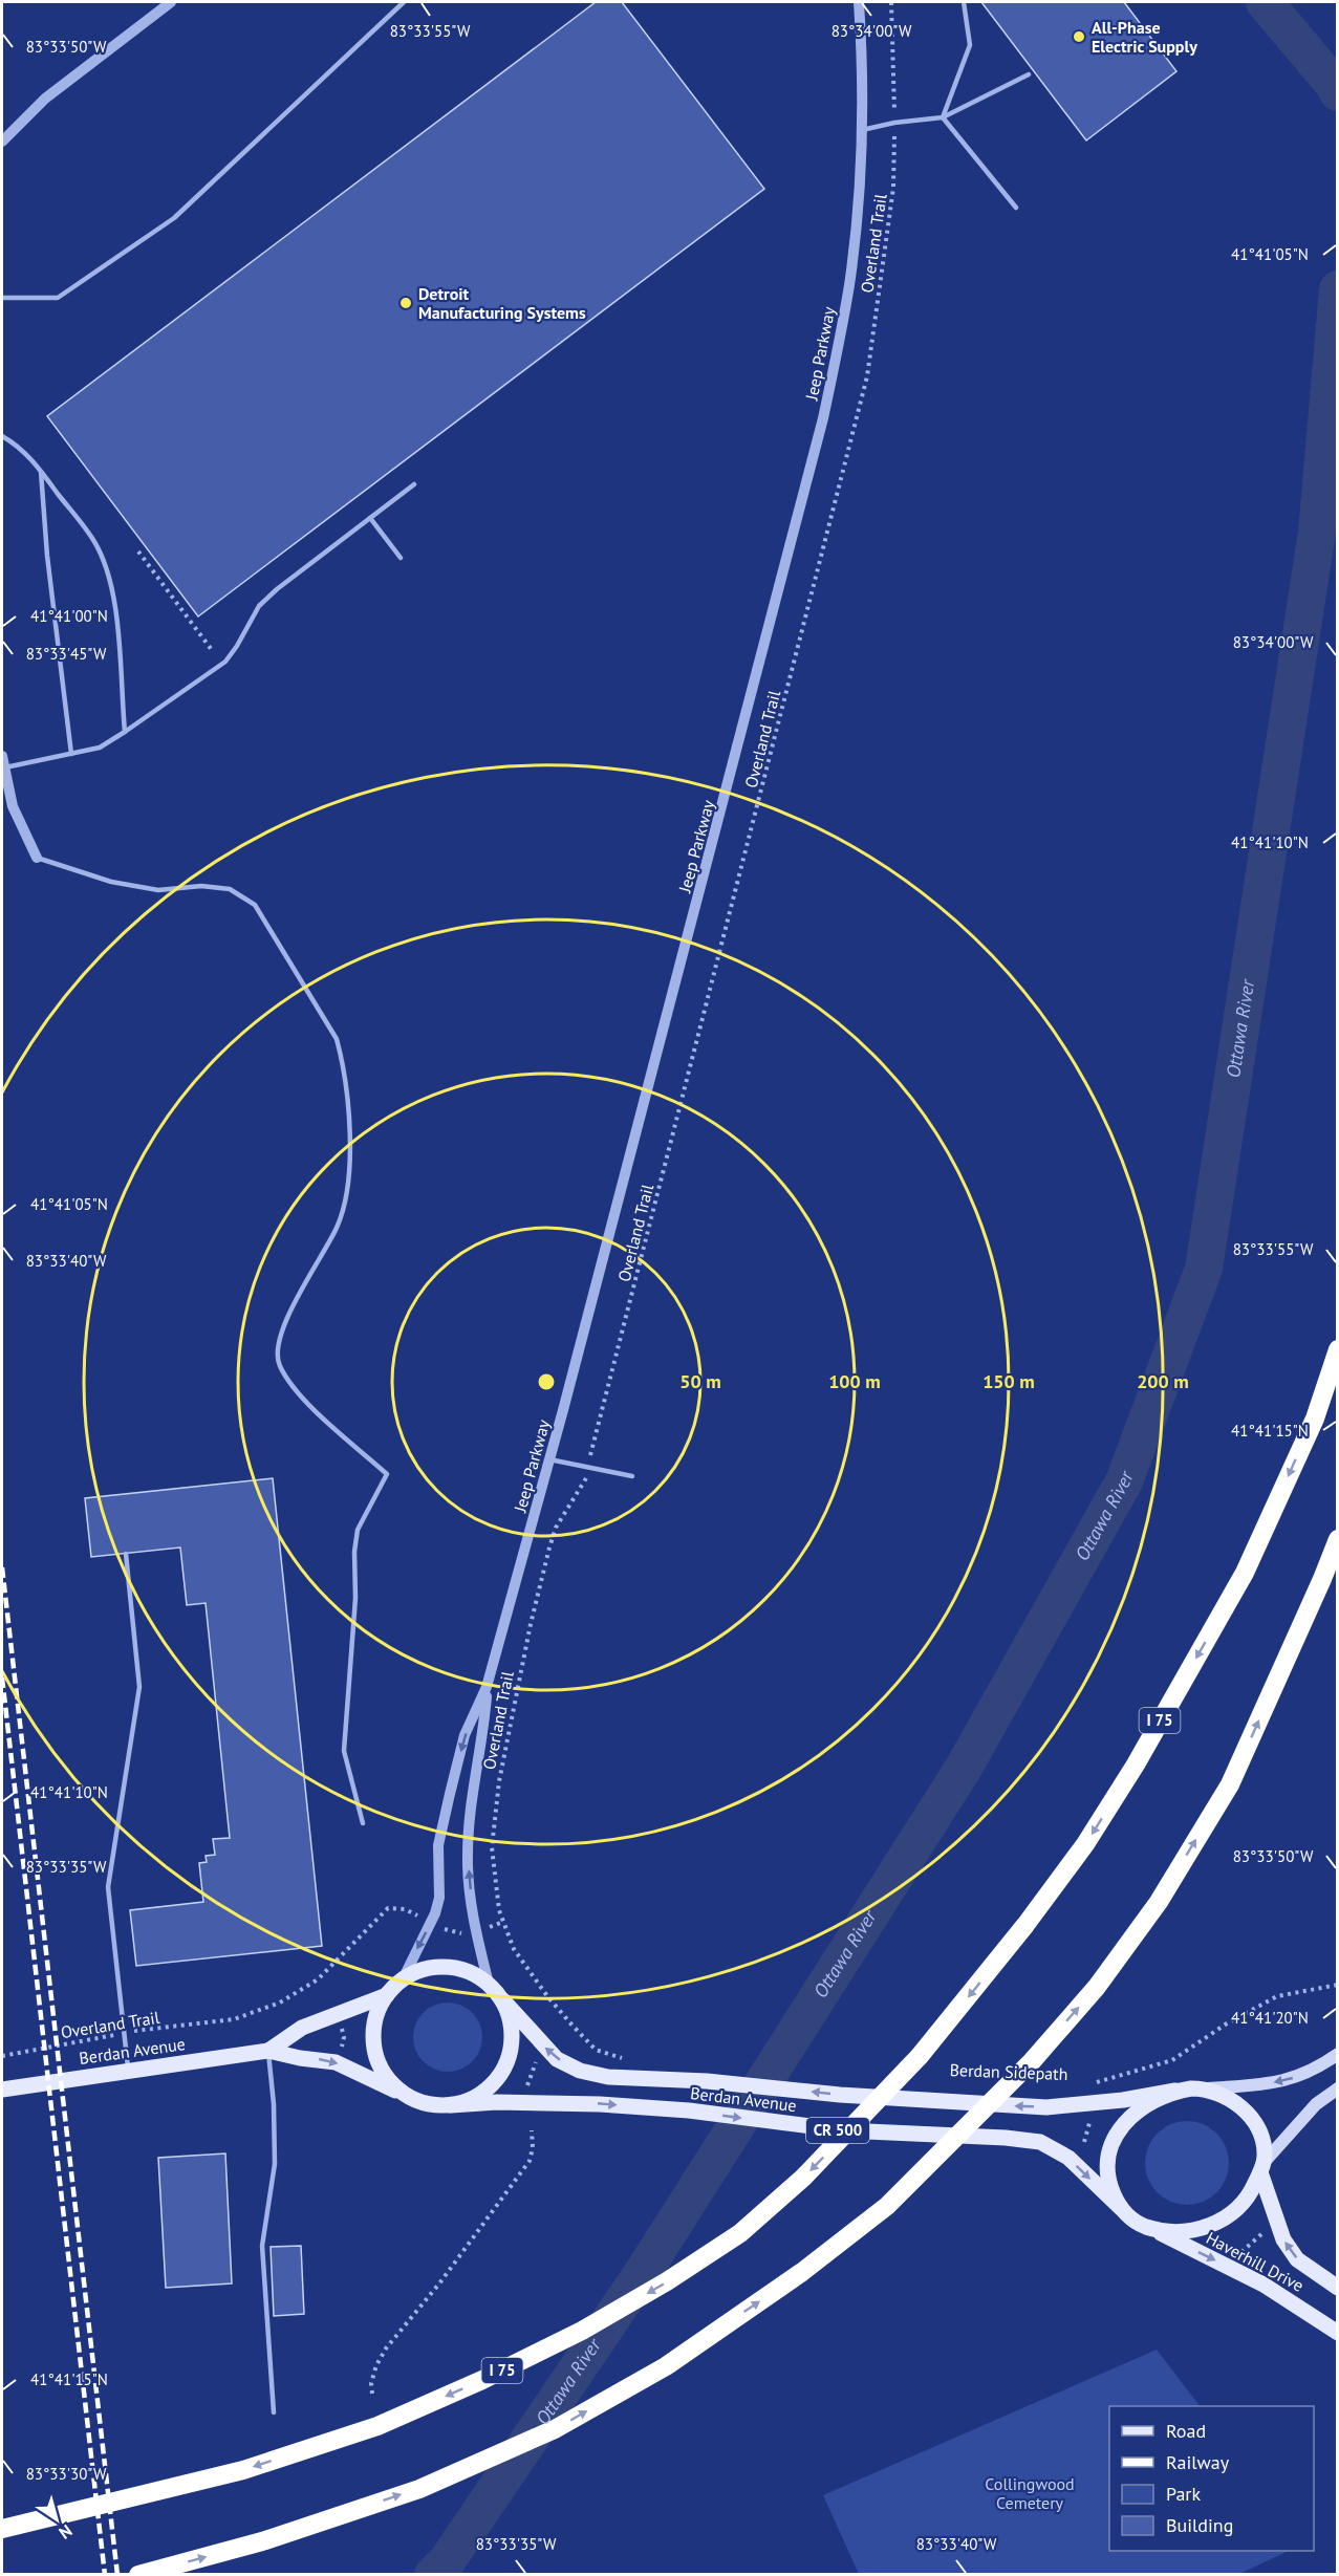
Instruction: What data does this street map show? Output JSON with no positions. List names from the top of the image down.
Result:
{
  "streets": {
    "highway": ["I 75"],
    "main road": ["Berdan Avenue", "CR 500", "Haverhill Drive"],
    "street": ["Jeep Parkway"],
    "path": ["Overland Trail", "Berdan Sidepath"]
  },
  "crossings": [
    ["Overland Trail", "Jeep Parkway"],
    ["Jeep Parkway", "Berdan Avenue"],
    ["Berdan Avenue", "Haverhill Drive"]
  ],
  "water": ["Ottawa River"],
  "parks": ["Collingwood Cemetery"],
  "places": ["All-Phase Electric Supply", "Detroit Manufacturing Systems"],
  "legend": [
    "Road",
    "Railway",
    "Park",
    "Building"
  ],
  "north": "bottom right",
  "coordinates": [
    "83°33'55\"W",
    "83°34'00\"W",
    "83°33'50\"W",
    "41°41'05\"N",
    "41°41'00\"N",
    "83°33'45\"W",
    "41°41'10\"N",
    "83°33'40\"W",
    "41°41'15\"N",
    "83°33'35\"W",
    "41°41'20\"N",
    "83°33'30\"W"
  ],
  "rings": [
    "50 m",
    "100 m",
    "150 m",
    "200 m"
  ]
}
